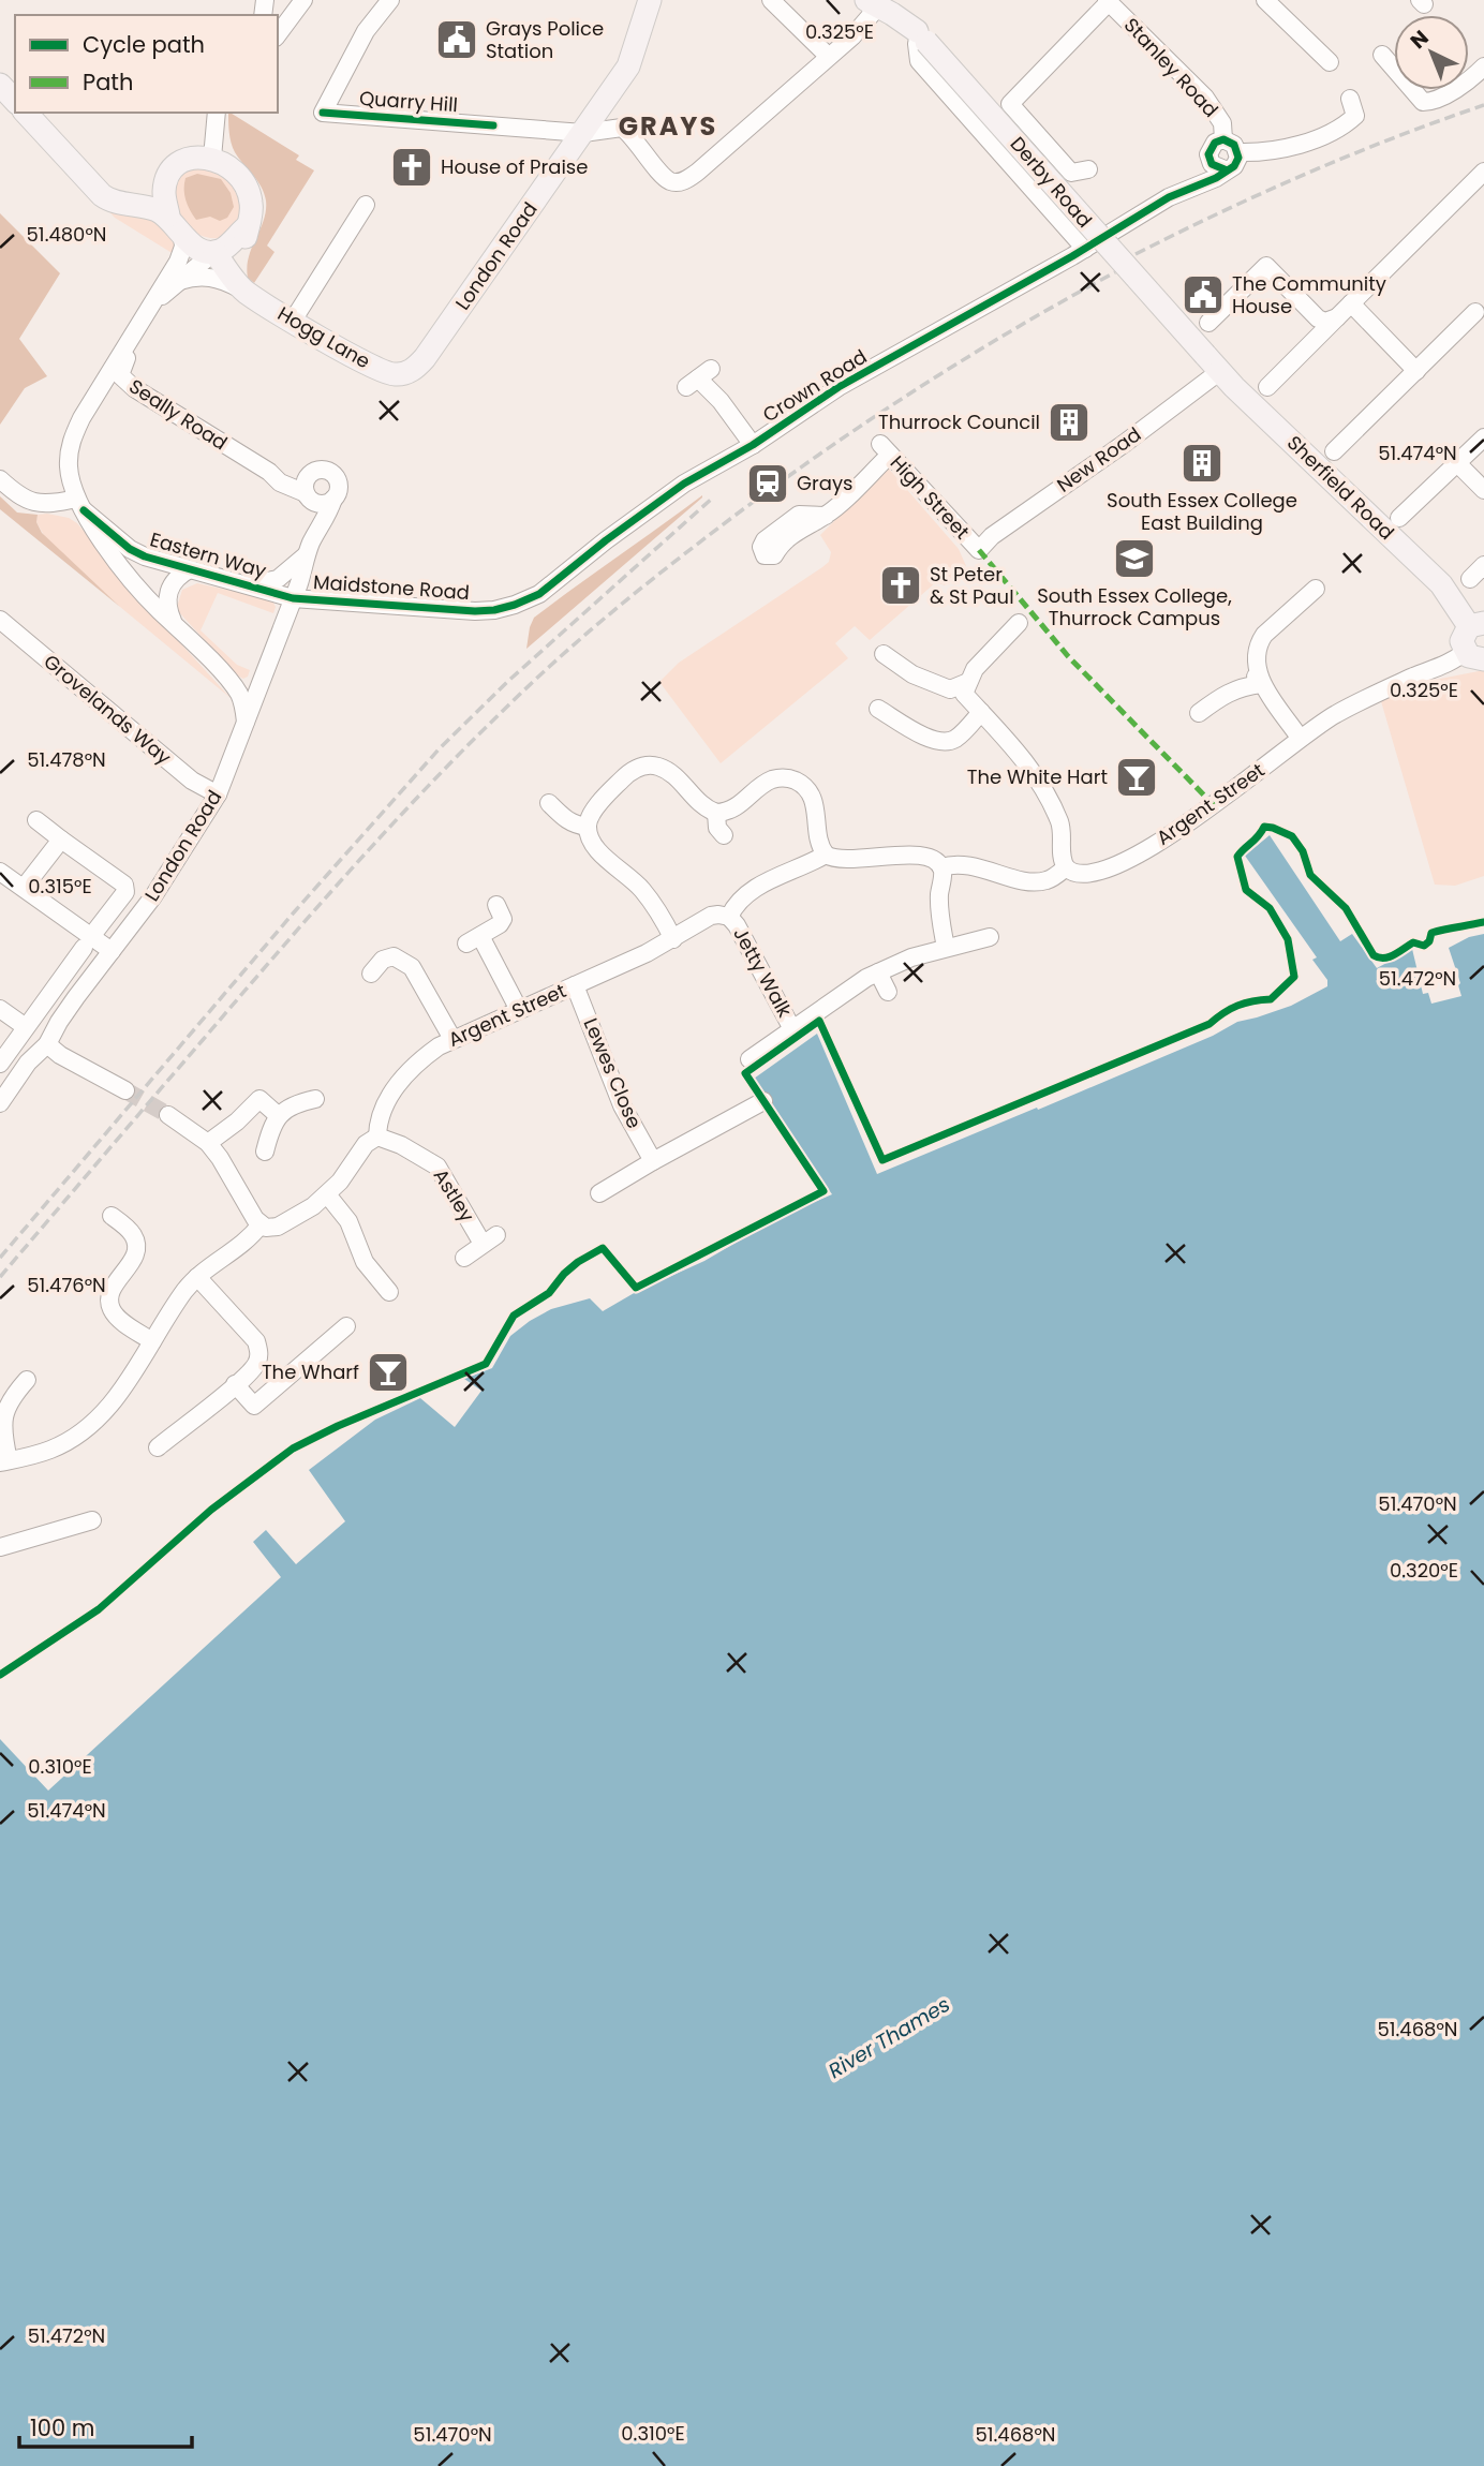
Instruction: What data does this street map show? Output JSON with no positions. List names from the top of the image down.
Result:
{
  "streets": {
    "main road": [
      "Derby Road",
      "London Road",
      "Hogg Lane",
      "Sherfield Road"
    ],
    "street": [
      "Stanley Road",
      "Quarry Hill",
      "Crown Road",
      "Seally Road",
      "New Road",
      "High Street",
      "Eastern Way",
      "Maidstone Road",
      "Grovelands Way",
      "Argent Street",
      "Jetty Walk",
      "Lewes Close",
      "Astley"
    ]
  },
  "crossings": [
    ["Stanley Road", "Crown Road"],
    ["Quarry Hill", "London Road"],
    ["Derby Road", "New Road"],
    ["Derby Road", "Sherfield Road"],
    ["London Road", "Hogg Lane"],
    ["London Road", "Seally Road"],
    ["London Road", "Eastern Way"],
    ["London Road", "Maidstone Road"],
    ["London Road", "Grovelands Way"],
    ["Crown Road", "Maidstone Road"],
    ["New Road", "Sherfield Road"],
    ["New Road", "High Street"],
    ["Eastern Way", "Maidstone Road"],
    ["Argent Street", "Jetty Walk"],
    ["Argent Street", "Lewes Close"],
    ["Argent Street", "Astley"]
  ],
  "districts": ["GRAYS"],
  "water": ["River Thames"],
  "places": {
    "public building": ["Grays Police Station", "The Community House"],
    "church": ["House of Praise", "St Peter & St Paul"],
    "building": ["Thurrock Council", "South Essex College East Building"],
    "station": ["Grays"],
    "school or university": ["South Essex College, Thurrock Campus"],
    "bar": ["The White Hart", "The Wharf"]
  },
  "legend": ["Cycle path", "Path"],
  "scale_bar": "100 m",
  "north": "top left",
  "coordinates": [
    "0.325°E",
    "51.480°N",
    "51.474°N",
    "51.478°N",
    "0.315°E",
    "51.472°N",
    "51.476°N",
    "51.470°N",
    "0.320°E",
    "0.310°E",
    "51.468°N"
  ]
}
